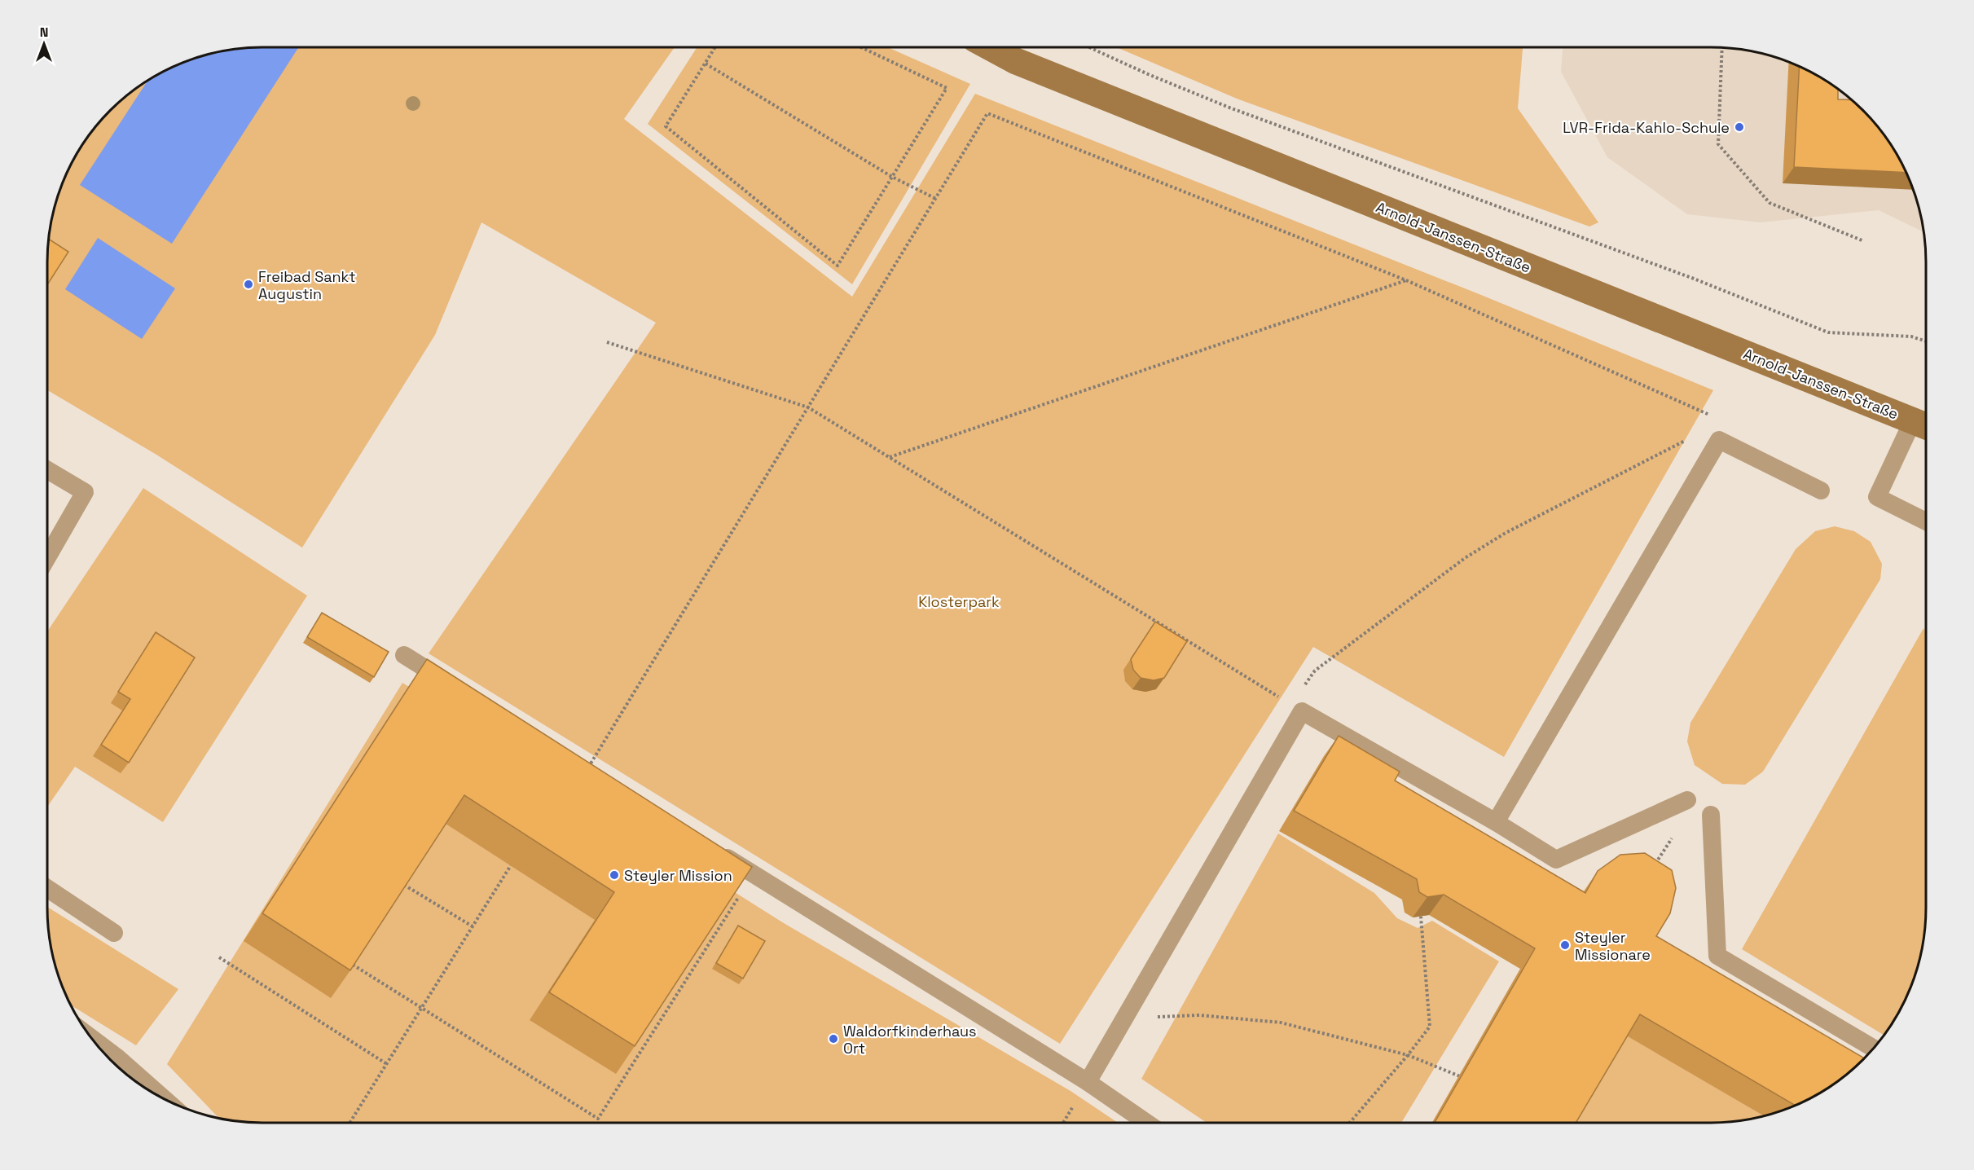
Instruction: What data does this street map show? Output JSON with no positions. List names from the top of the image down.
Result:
{
  "streets": {
    "main road": ["Arnold-Janssen-Straße"]
  },
  "parks": ["Klosterpark"],
  "places": [
    "LVR-Frida-Kahlo-Schule",
    "Freibad Sankt Augustin",
    "Steyler Mission",
    "Steyler Missionare",
    "Waldorfkinderhaus Ort"
  ],
  "north": "top"
}
